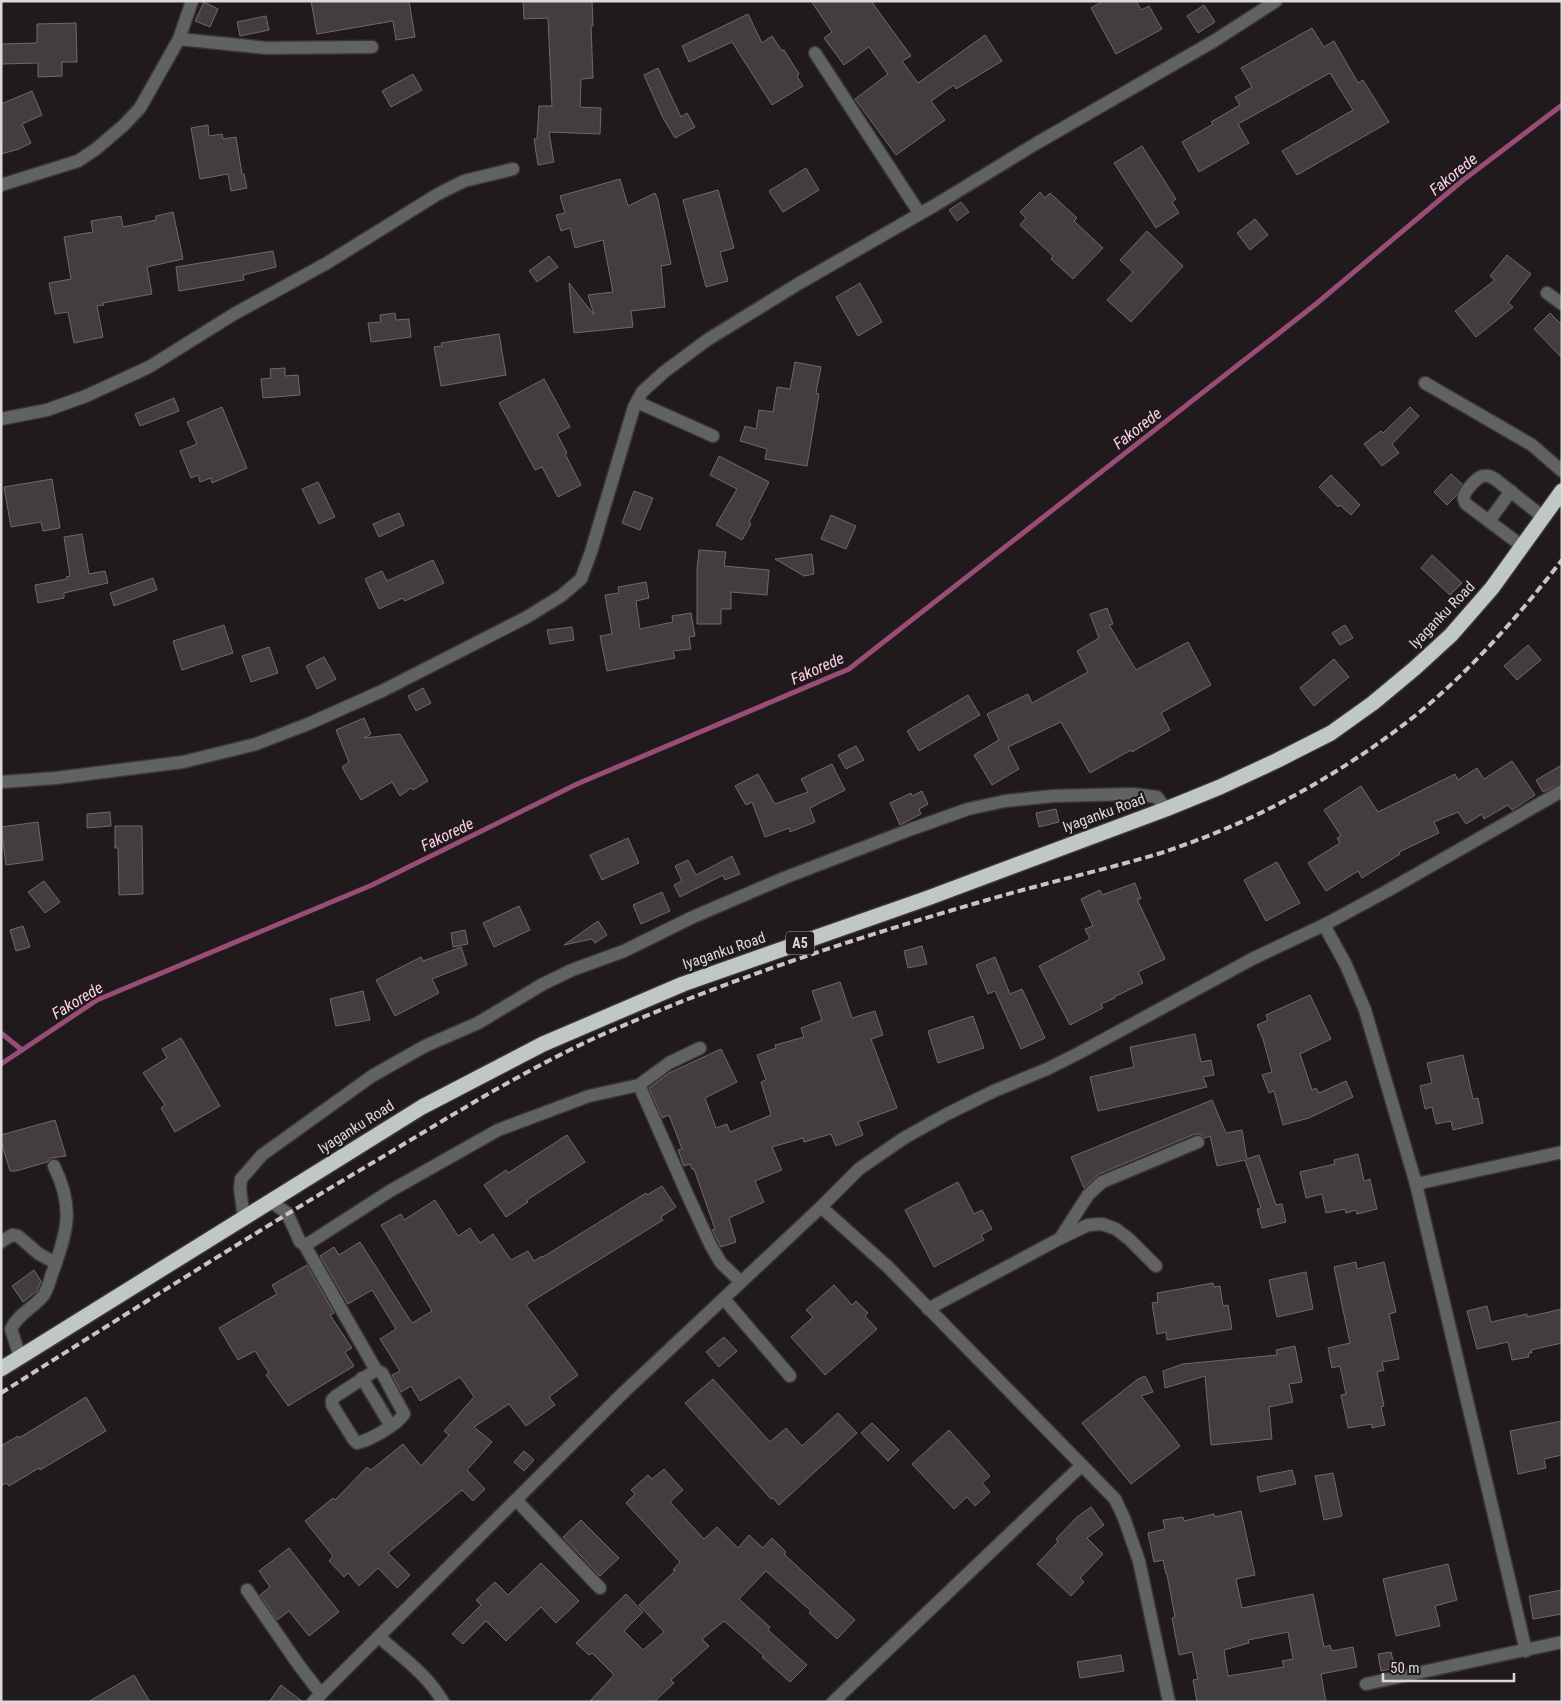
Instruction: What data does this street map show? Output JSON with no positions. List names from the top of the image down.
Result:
{
  "streets": {
    "highway": ["Iyaganku Road", "A5"]
  },
  "water": ["Fakorede"],
  "scale_bar": "50 m"
}
